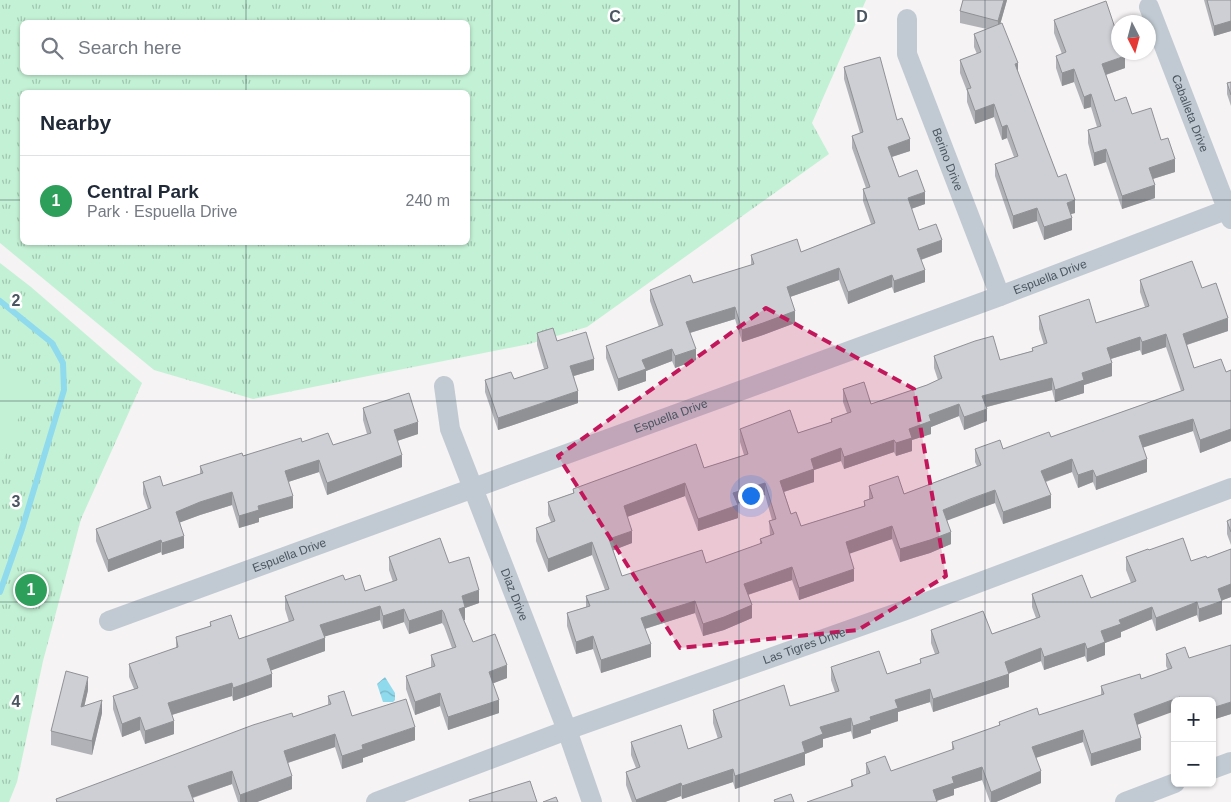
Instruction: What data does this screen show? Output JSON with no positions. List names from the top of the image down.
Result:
{
  "streets": {
    "street": [
      "Caballeta Drive",
      "Berino Drive",
      "Espuella Drive",
      "Diaz Drive",
      "Las Tigres Drive"
    ]
  },
  "crossings": [
    ["Caballeta Drive", "Espuella Drive"],
    ["Berino Drive", "Espuella Drive"],
    ["Espuella Drive", "Diaz Drive"],
    ["Diaz Drive", "Las Tigres Drive"]
  ],
  "north": "bottom",
  "page": {
    "search": "Search here",
    "heading": "Nearby",
    "list": [
      {
        "mark": "1",
        "name": "Central Park",
        "note": "Park · Espuella Drive",
        "value": "240 m"
      }
    ],
    "pins": "1",
    "map_buttons": ["+", "−"]
  },
  "grid": {
    "columns": ["C", "D"],
    "rows": ["2", "3", "4"]
  }
}
